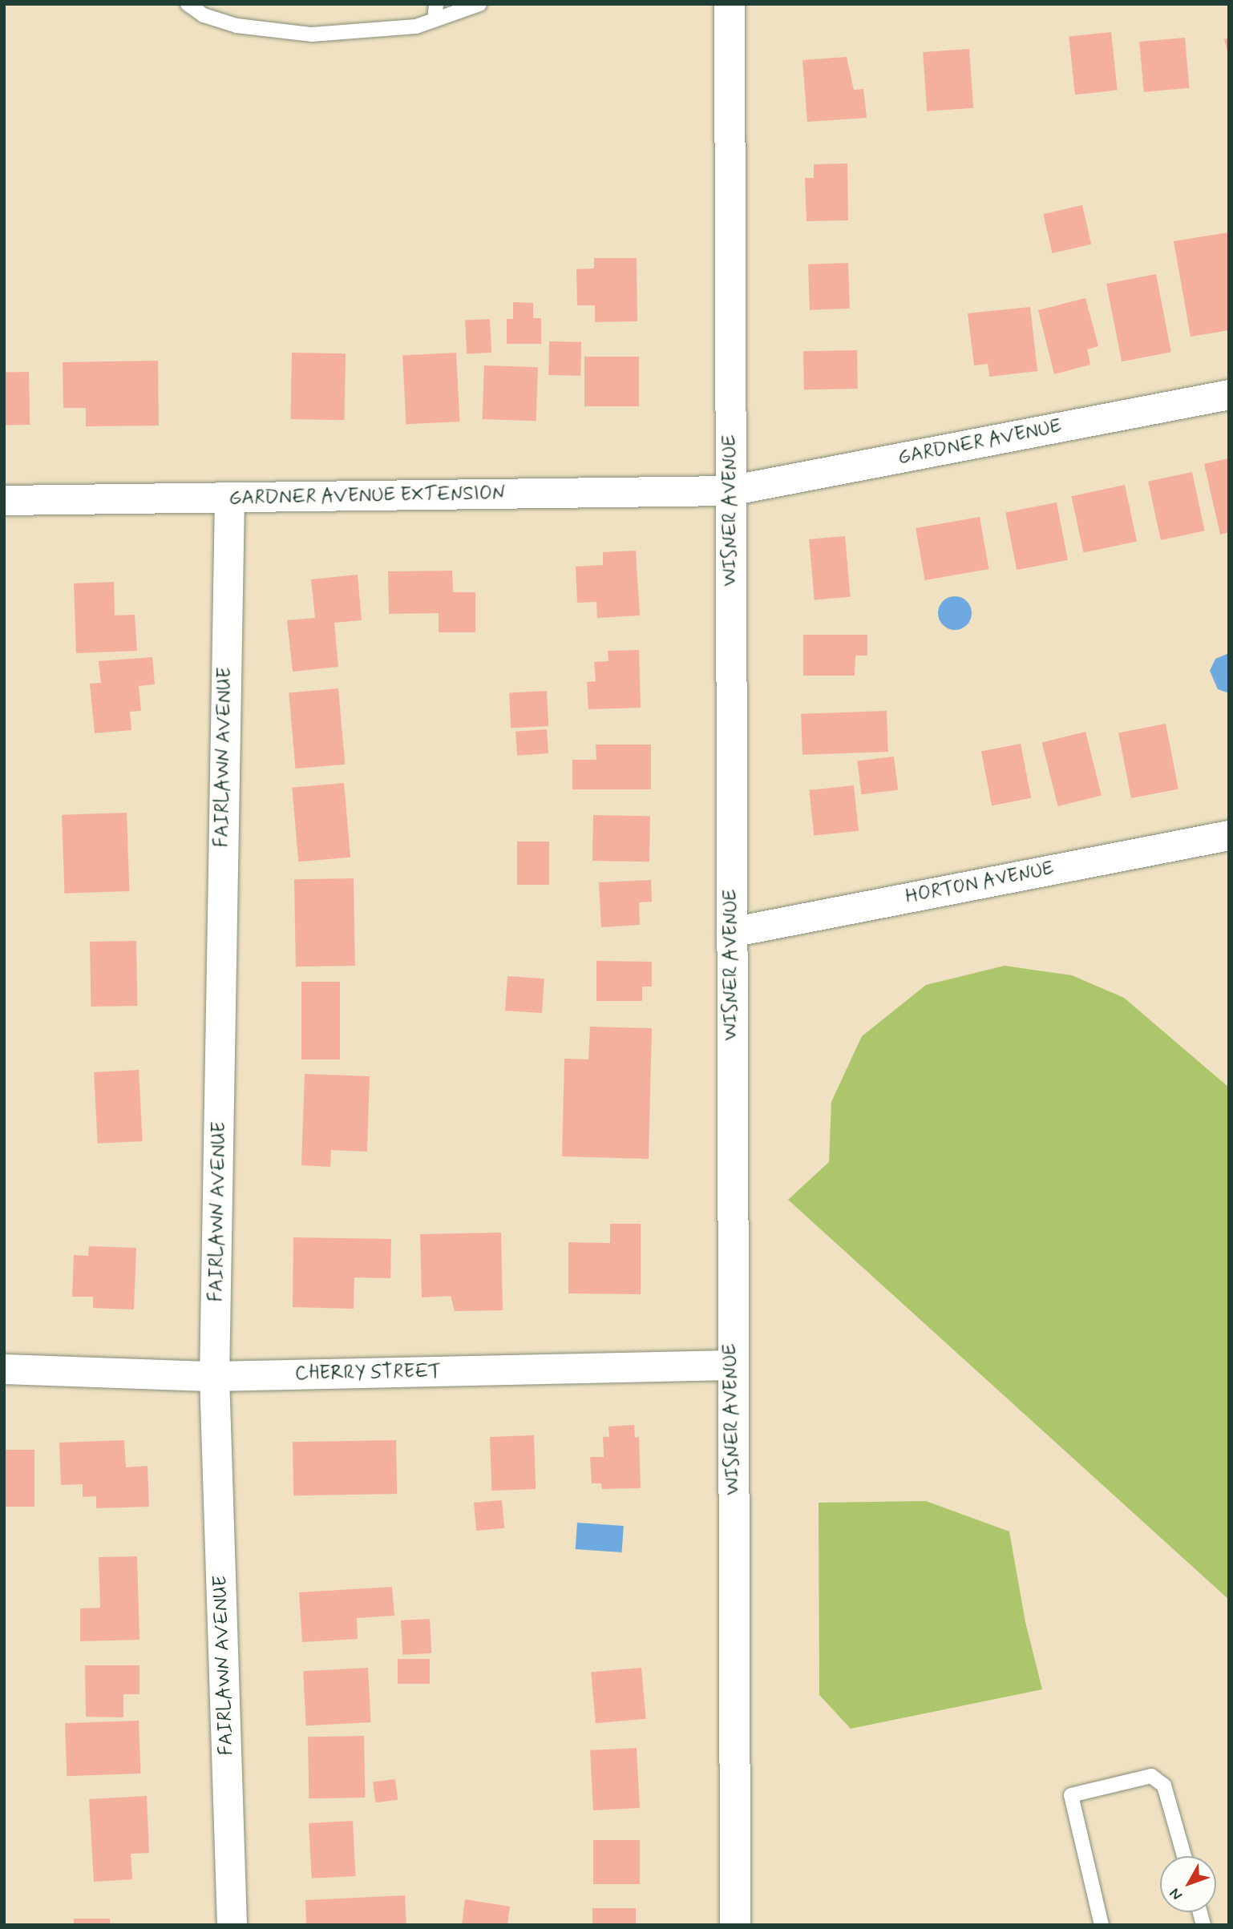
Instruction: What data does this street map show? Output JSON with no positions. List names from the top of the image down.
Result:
{
  "streets": {
    "street": [
      "GARDNER AVENUE",
      "GARDNER AVENUE EXTENSION",
      "WISNER AVENUE",
      "FAIRLAWN AVENUE",
      "HORTON AVENUE",
      "CHERRY STREET"
    ]
  },
  "crossings": [
    ["GARDNER AVENUE", "GARDNER AVENUE EXTENSION"],
    ["GARDNER AVENUE", "WISNER AVENUE"],
    ["GARDNER AVENUE EXTENSION", "WISNER AVENUE"],
    ["GARDNER AVENUE EXTENSION", "FAIRLAWN AVENUE"],
    ["WISNER AVENUE", "HORTON AVENUE"],
    ["WISNER AVENUE", "CHERRY STREET"],
    ["FAIRLAWN AVENUE", "CHERRY STREET"]
  ],
  "north": "bottom left"
}
